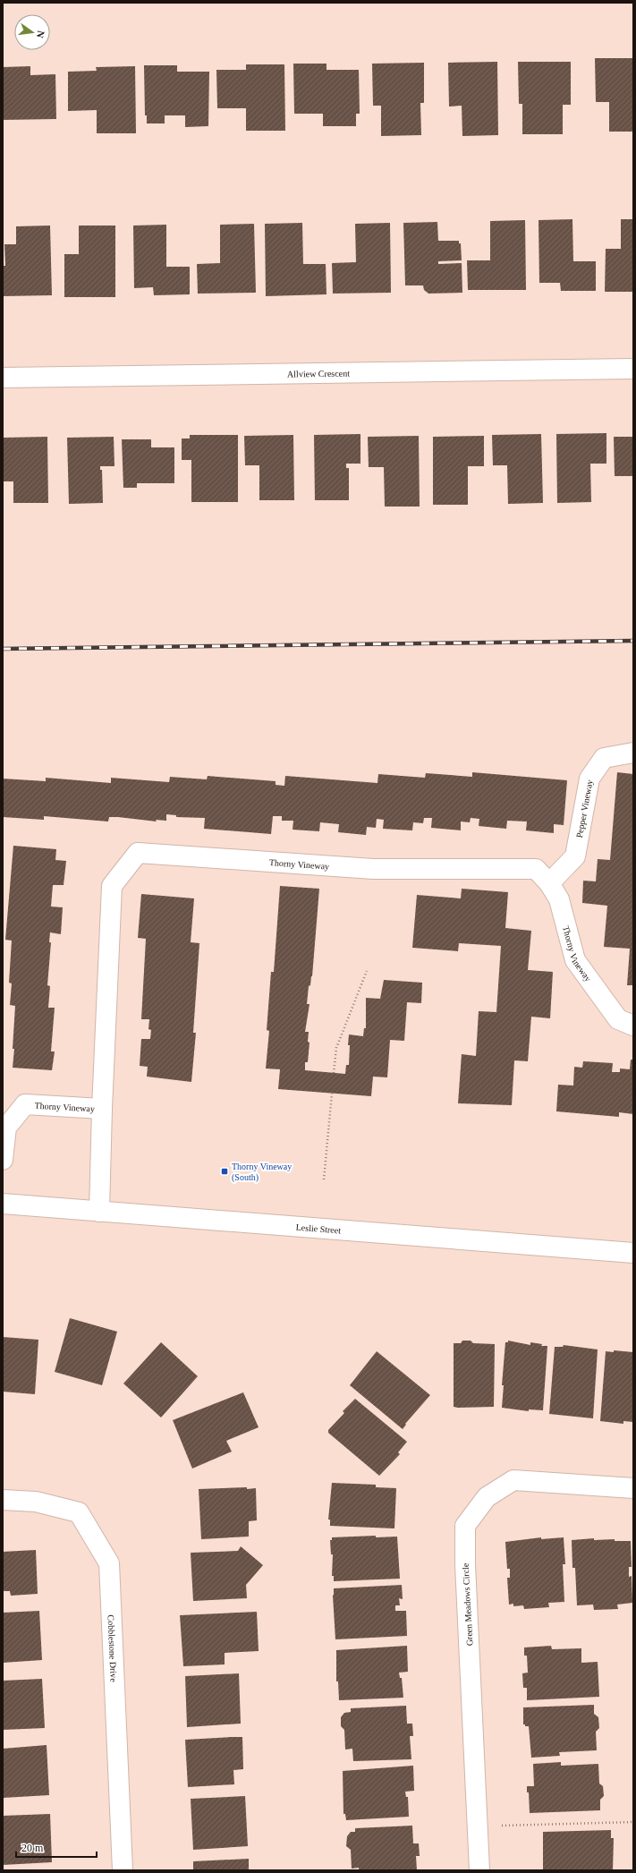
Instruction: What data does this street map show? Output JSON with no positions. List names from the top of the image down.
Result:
{
  "streets": {
    "street": [
      "Allview Crescent",
      "Pepper Vineway",
      "Thorny Vineway",
      "Leslie Street",
      "Green Meadows Circle",
      "Cobblestone Drive"
    ]
  },
  "crossings": [
    ["Pepper Vineway", "Thorny Vineway"],
    ["Thorny Vineway", "Leslie Street"]
  ],
  "places": {
    "transit": ["Thorny Vineway (South)"]
  },
  "scale_bar": "20 m",
  "north": "right"
}
